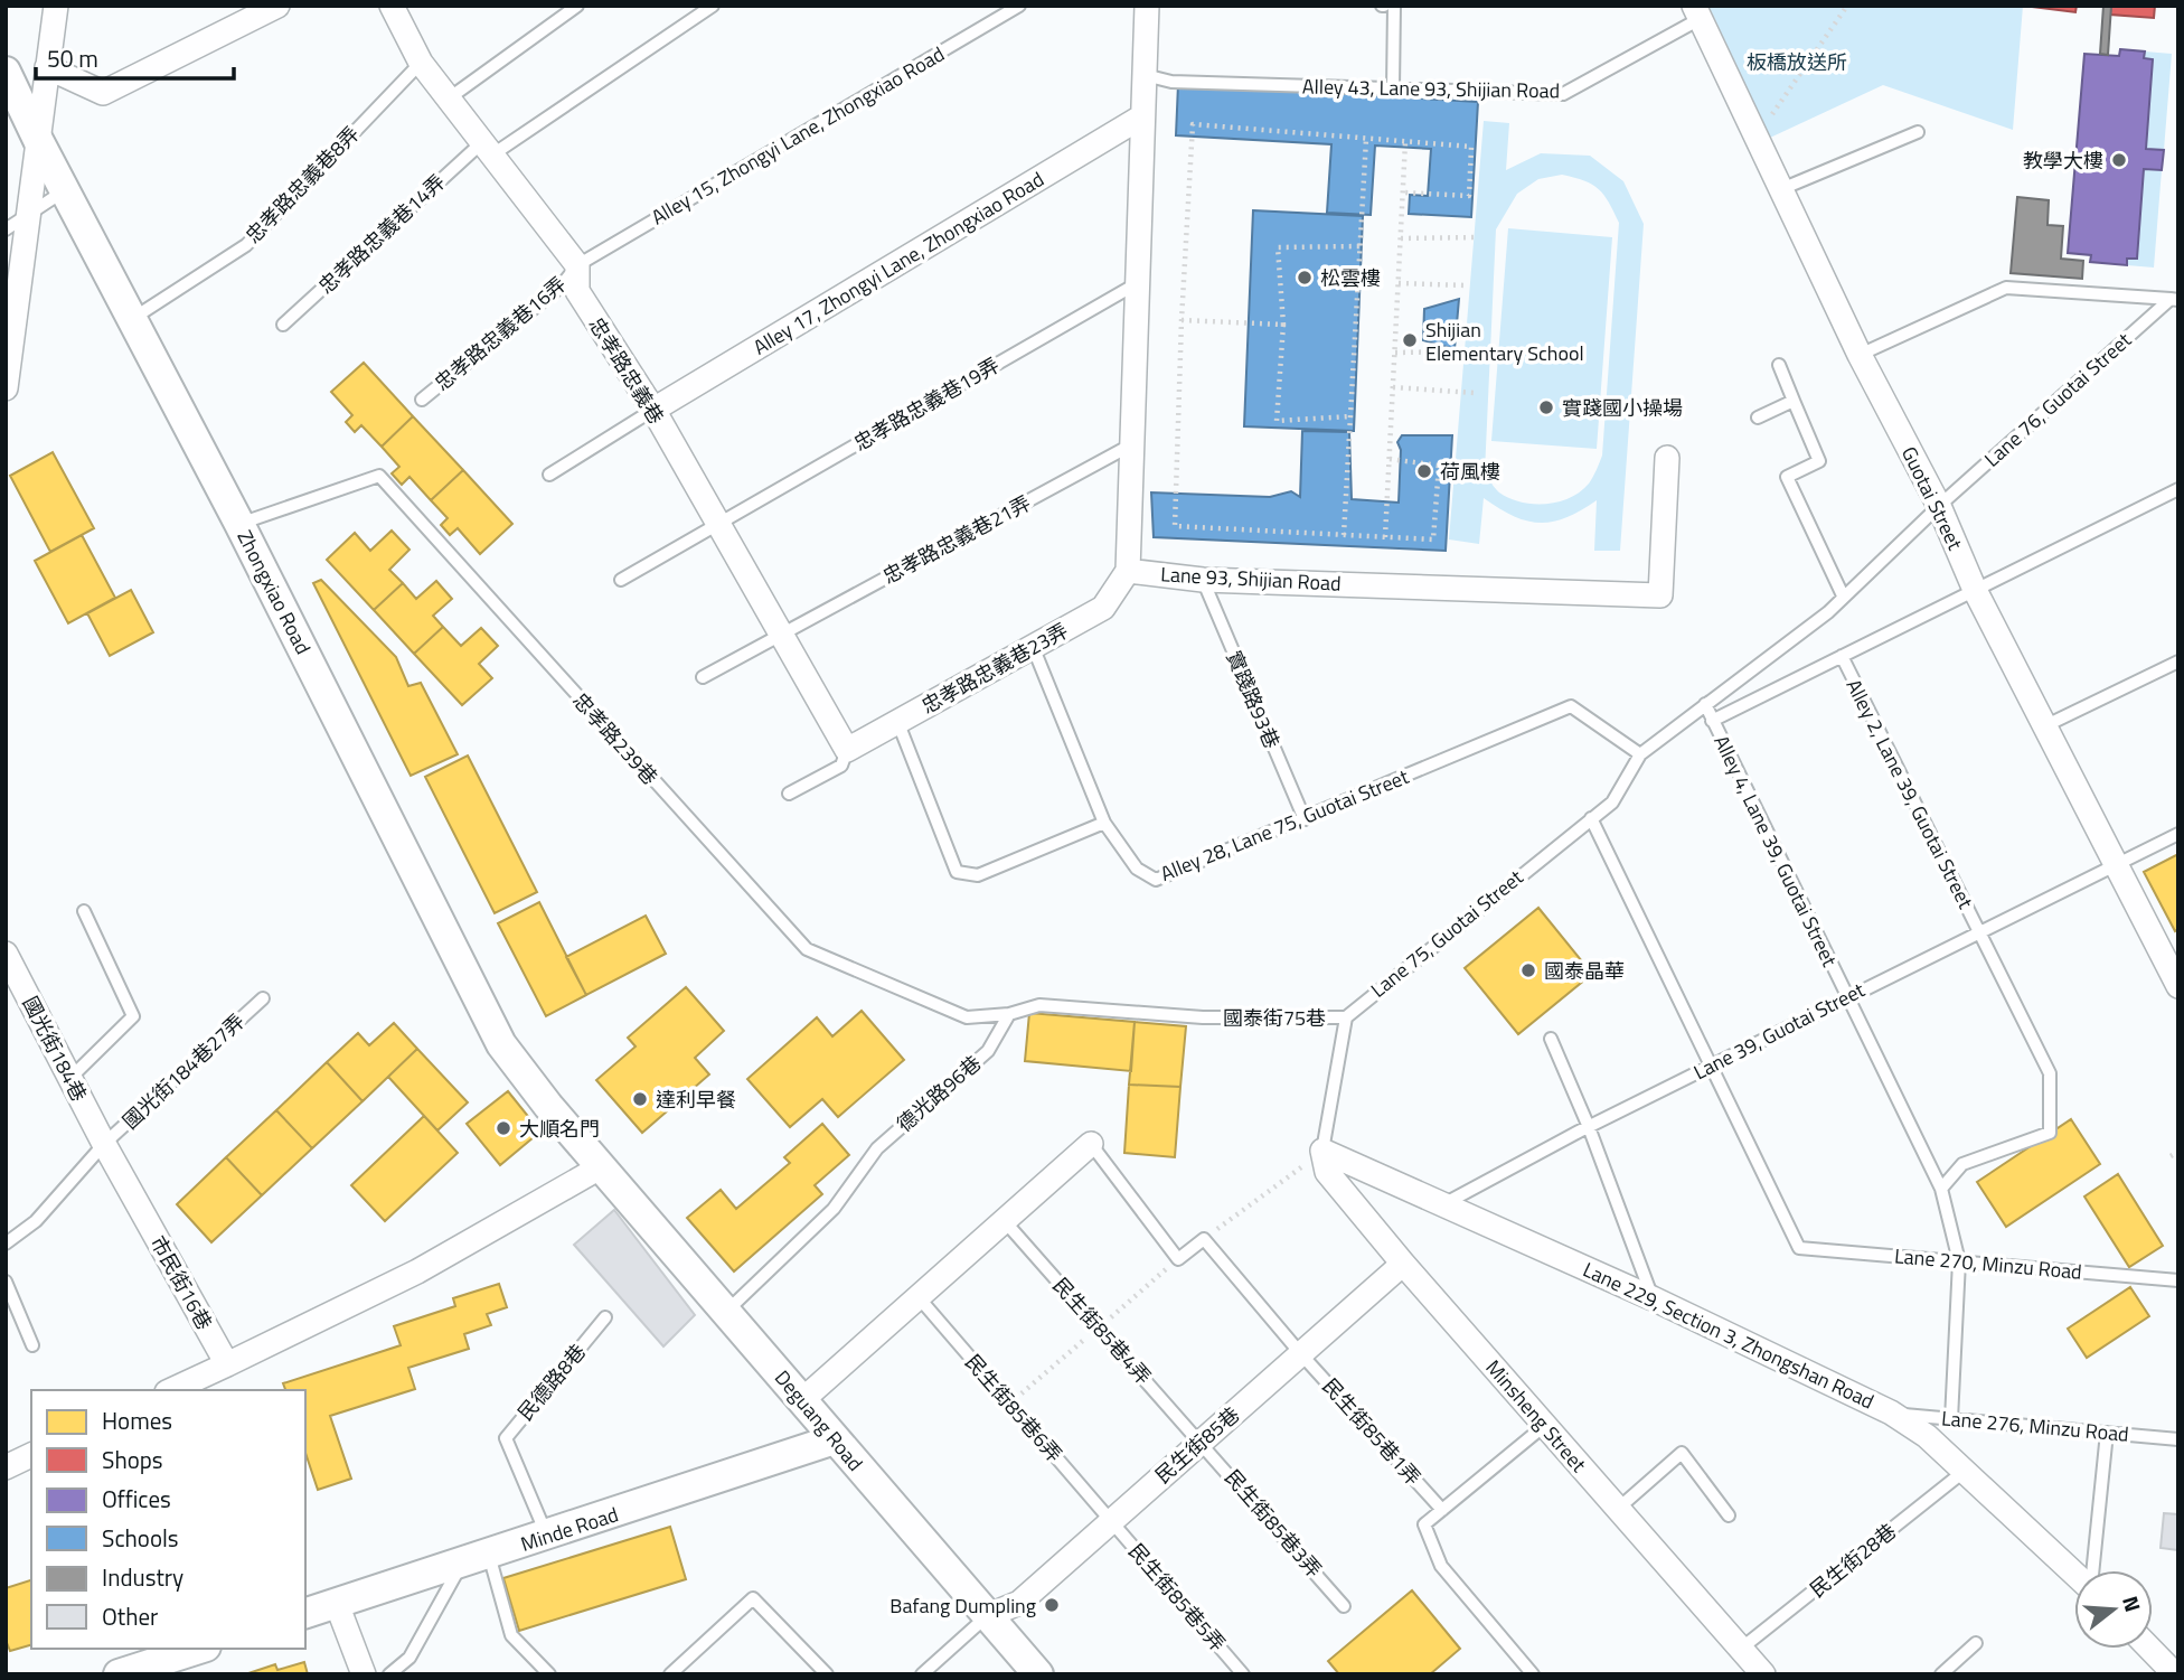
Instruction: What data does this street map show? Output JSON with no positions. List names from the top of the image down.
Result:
{
  "streets": {
    "street": [
      "Alley 17, Zhongyi Lane, Zhongxiao Road",
      "忠孝路忠義巷",
      "Guotai Street",
      "Lane 93, Shijian Road",
      "Zhongxiao Road",
      "忠孝路忠義巷23弄",
      "國光街184巷",
      "市民街16巷",
      "Lane 229, Section 3, Zhongshan Road",
      "Minsheng Street",
      "Deguang Road",
      "民生街85巷",
      "Minde Road"
    ],
    "lane": [
      "Alley 43, Lane 93, Shijian Road",
      "Alley 15, Zhongyi Lane, Zhongxiao Road",
      "忠孝路忠義巷8弄",
      "忠孝路忠義巷14弄",
      "忠孝路忠義巷16弄",
      "Lane 76, Guotai Street",
      "忠孝路忠義巷19弄",
      "忠孝路忠義巷21弄",
      "實踐路93巷",
      "忠孝路239巷",
      "Alley 2, Lane 39, Guotai Street",
      "Alley 28, Lane 75, Guotai Street",
      "Alley 4, Lane 39, Guotai Street",
      "Lane 75, Guotai Street",
      "國泰街75巷",
      "Lane 39, Guotai Street",
      "國光街184巷27弄",
      "德光路96巷",
      "Lane 270, Minzu Road",
      "民生街85巷4弄",
      "民德路8巷",
      "民生街85巷6弄",
      "Lane 276, Minzu Road",
      "民生街85巷1弄",
      "民生街85巷3弄",
      "民生街28巷",
      "民生街85巷5弄"
    ]
  },
  "crossings": [
    ["Alley 43, Lane 93, Shijian Road", "Guotai Street"],
    ["Alley 15, Zhongyi Lane, Zhongxiao Road", "忠孝路忠義巷16弄"],
    ["Alley 15, Zhongyi Lane, Zhongxiao Road", "忠孝路忠義巷"],
    ["忠孝路忠義巷8弄", "忠孝路忠義巷"],
    ["忠孝路忠義巷8弄", "Zhongxiao Road"],
    ["忠孝路忠義巷14弄", "忠孝路忠義巷"],
    ["Alley 17, Zhongyi Lane, Zhongxiao Road", "忠孝路忠義巷"],
    ["忠孝路忠義巷16弄", "忠孝路忠義巷"],
    ["忠孝路忠義巷", "忠孝路忠義巷19弄"],
    ["忠孝路忠義巷", "忠孝路忠義巷21弄"],
    ["忠孝路忠義巷", "忠孝路忠義巷23弄"],
    ["Lane 76, Guotai Street", "Guotai Street"],
    ["Lane 76, Guotai Street", "Lane 75, Guotai Street"],
    ["Guotai Street", "Lane 75, Guotai Street"],
    ["Guotai Street", "Lane 39, Guotai Street"],
    ["Lane 93, Shijian Road", "忠孝路忠義巷23弄"],
    ["Lane 93, Shijian Road", "實踐路93巷"],
    ["Zhongxiao Road", "忠孝路239巷"],
    ["Zhongxiao Road", "Deguang Road"],
    ["忠孝路忠義巷23弄", "Alley 28, Lane 75, Guotai Street"],
    ["實踐路93巷", "Alley 28, Lane 75, Guotai Street"],
    ["忠孝路239巷", "國泰街75巷"],
    ["忠孝路239巷", "德光路96巷"],
    ["Alley 2, Lane 39, Guotai Street", "Alley 4, Lane 39, Guotai Street"],
    ["Alley 2, Lane 39, Guotai Street", "Lane 39, Guotai Street"],
    ["Alley 28, Lane 75, Guotai Street", "Lane 75, Guotai Street"],
    ["Alley 4, Lane 39, Guotai Street", "Lane 75, Guotai Street"],
    ["Alley 4, Lane 39, Guotai Street", "Lane 39, Guotai Street"],
    ["Alley 4, Lane 39, Guotai Street", "Lane 270, Minzu Road"],
    ["Alley 4, Lane 39, Guotai Street", "Lane 276, Minzu Road"],
    ["Lane 75, Guotai Street", "國泰街75巷"],
    ["國泰街75巷", "德光路96巷"],
    ["Lane 39, Guotai Street", "Lane 270, Minzu Road"],
    ["Lane 39, Guotai Street", "Lane 229, Section 3, Zhongshan Road"],
    ["國光街184巷", "國光街184巷27弄"],
    ["國光街184巷", "市民街16巷"],
    ["國光街184巷27弄", "市民街16巷"],
    ["德光路96巷", "Deguang Road"],
    ["民生街85巷4弄", "民生街85巷"],
    ["民生街85巷4弄", "民生街85巷3弄"],
    ["Lane 229, Section 3, Zhongshan Road", "Minsheng Street"],
    ["Lane 229, Section 3, Zhongshan Road", "Lane 276, Minzu Road"],
    ["Lane 229, Section 3, Zhongshan Road", "民生街28巷"],
    ["民德路8巷", "Minde Road"],
    ["民生街85巷6弄", "民生街85巷"],
    ["民生街85巷6弄", "民生街85巷5弄"],
    ["Minsheng Street", "民生街85巷"],
    ["Minsheng Street", "民生街28巷"],
    ["Deguang Road", "民生街85巷"],
    ["Deguang Road", "Minde Road"],
    ["民生街85巷1弄", "民生街85巷"],
    ["民生街85巷", "民生街85巷3弄"],
    ["民生街85巷", "民生街85巷5弄"]
  ],
  "parks": ["板橋放送所"],
  "places": [
    "教學大樓",
    "松雲樓",
    "Shijian Elementary School",
    "實踐國小操場",
    "荷風樓",
    "國泰晶華",
    "達利早餐",
    "大順名門",
    "Bafang Dumpling"
  ],
  "legend": [
    "Homes",
    "Shops",
    "Offices",
    "Schools",
    "Industry",
    "Other"
  ],
  "scale_bar": "50 m",
  "north": "right"
}
